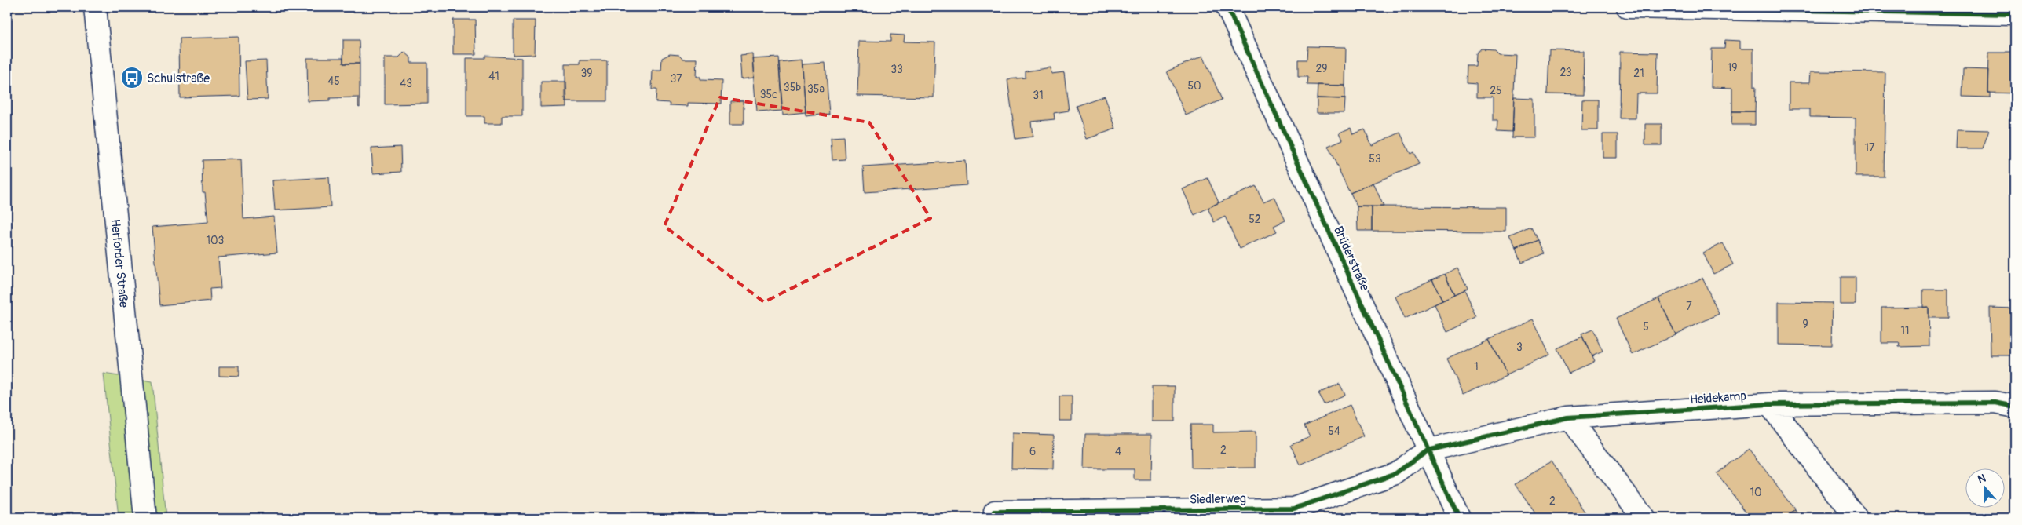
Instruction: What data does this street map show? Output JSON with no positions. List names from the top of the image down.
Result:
{
  "streets": {
    "street": [
      "Brüderstraße",
      "Herforder Straße",
      "Heidekamp",
      "Siedlerweg"
    ]
  },
  "crossings": [
    ["Brüderstraße", "Heidekamp"],
    ["Brüderstraße", "Siedlerweg"],
    ["Heidekamp", "Siedlerweg"]
  ],
  "places": {
    "bus stop": ["Schulstraße"]
  },
  "house_numbers": [
    "19",
    "29",
    "33",
    "23",
    "39",
    "21",
    "41",
    "37",
    "45",
    "43",
    "50",
    "35b",
    "35a",
    "25",
    "35c",
    "31",
    "17",
    "53",
    "52",
    "103",
    "7",
    "9",
    "5",
    "11",
    "3",
    "1",
    "54",
    "2",
    "6",
    "4",
    "10",
    "2"
  ],
  "north": "top"
}
